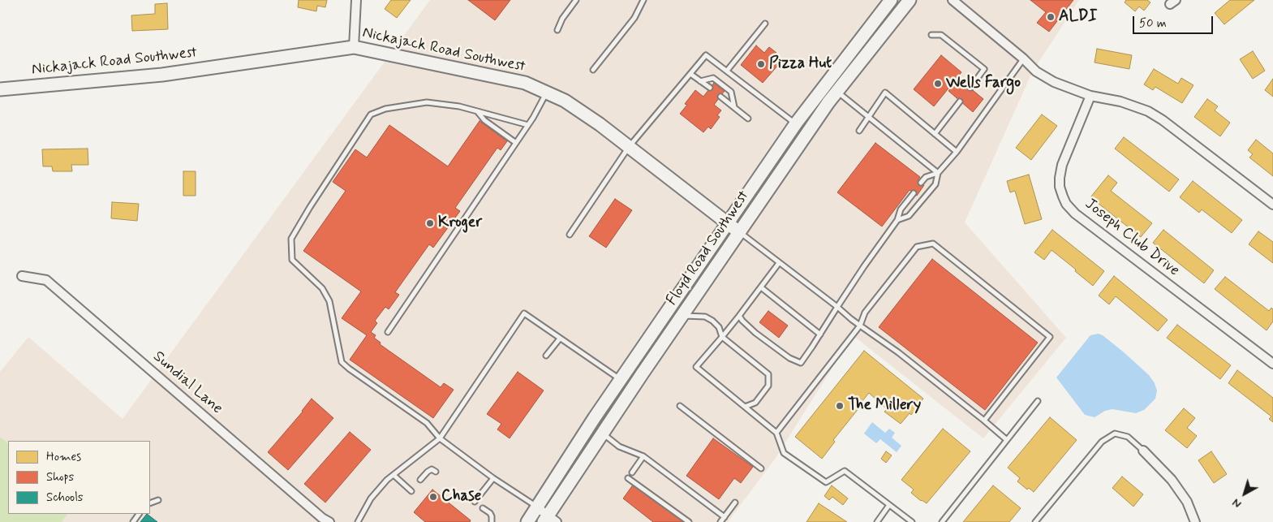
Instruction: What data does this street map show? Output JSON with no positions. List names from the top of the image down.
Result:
{
  "streets": {
    "main road": ["Nickajack Road Southwest", "Floyd Road Southwest"],
    "street": ["Joseph Club Drive", "Sundial Lane"]
  },
  "crossings": [
    ["Nickajack Road Southwest", "Floyd Road Southwest"]
  ],
  "places": [
    "ALDI",
    "Pizza Hut",
    "Wells Fargo",
    "Kroger",
    "The Millery",
    "Chase"
  ],
  "legend": ["Homes", "Shops", "Schools"],
  "scale_bar": "50 m",
  "north": "bottom left"
}
